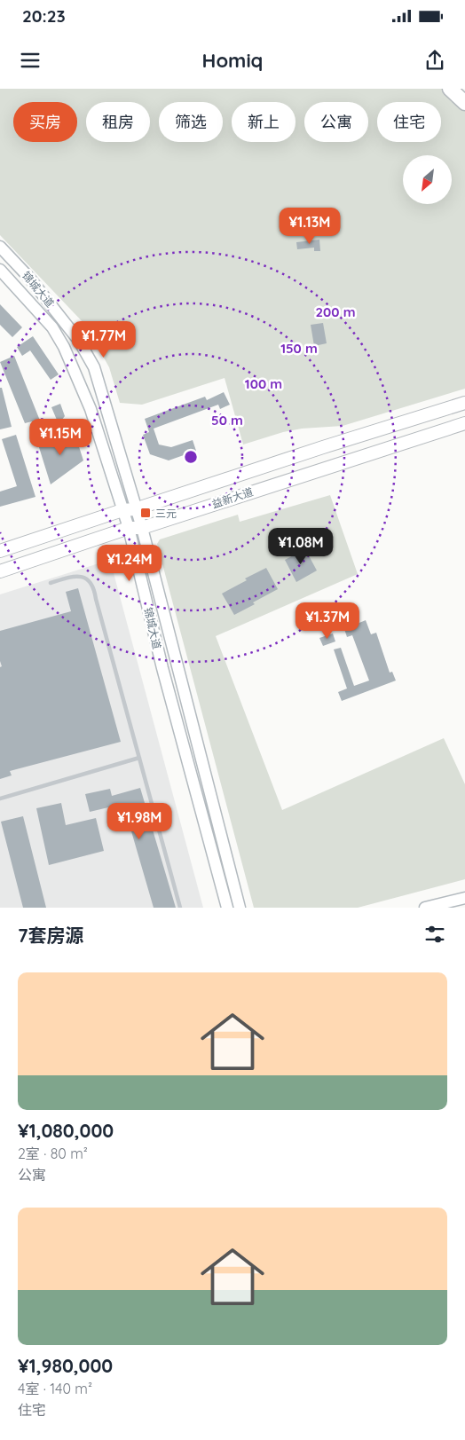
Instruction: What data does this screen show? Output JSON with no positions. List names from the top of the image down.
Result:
{
  "streets": {
    "main road": ["锦城大道", "益新大道"]
  },
  "crossings": [
    ["锦城大道", "益新大道"]
  ],
  "places": {
    "transit": ["三元"]
  },
  "north": "bottom left",
  "page": {
    "status": "20:23",
    "header": "Homiq",
    "chip": [
      "买房",
      "租房",
      "筛选",
      "新上",
      "公寓",
      "住宅"
    ],
    "price": [
      "¥1.13M",
      "¥1.77M",
      "¥1.15M",
      "¥1.08M",
      "¥1.24M",
      "¥1.37M",
      "¥1.98M"
    ],
    "heading": "7套房源",
    "list": [
      {
        "name": "¥1,080,000",
        "note": "2室 · 80 m² · 公寓"
      },
      {
        "name": "¥1,980,000",
        "note": "4室 · 140 m² · 住宅"
      }
    ]
  },
  "rings": [
    "200 m",
    "150 m",
    "100 m",
    "50 m"
  ]
}
